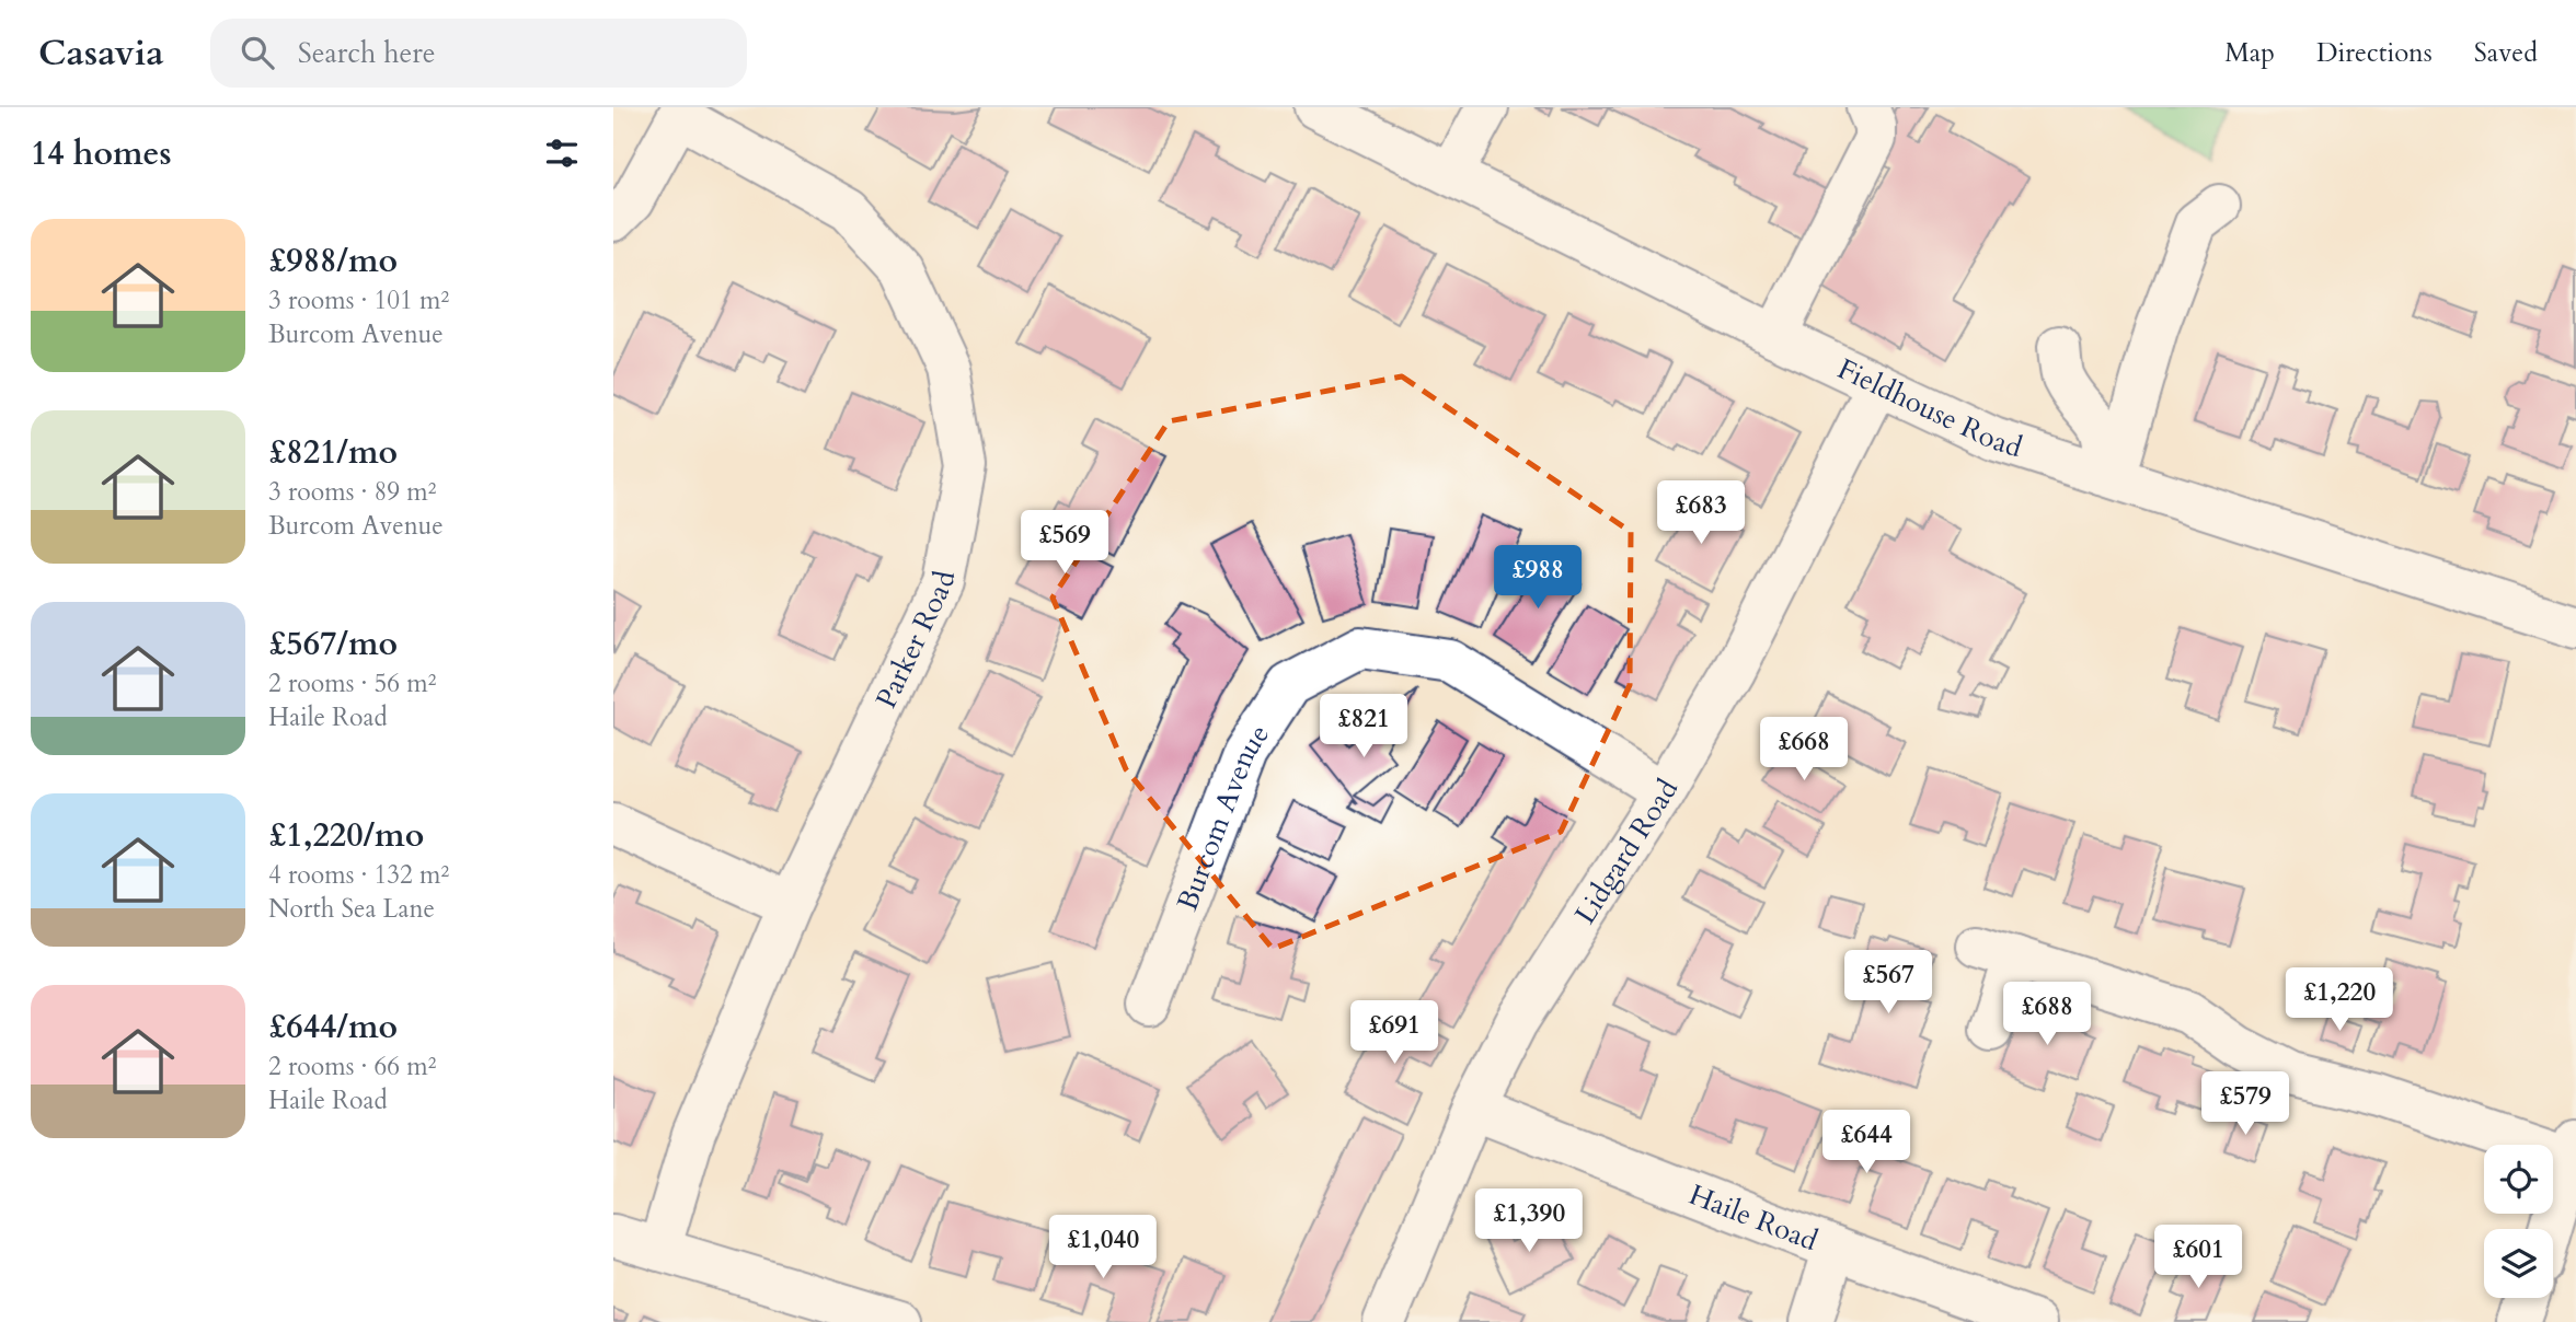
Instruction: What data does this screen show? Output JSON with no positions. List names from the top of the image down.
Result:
{
  "streets": {
    "street": [
      "Fieldhouse Road",
      "Parker Road",
      "Burcom Avenue",
      "Lidgard Road",
      "Haile Road"
    ]
  },
  "crossings": [
    ["Fieldhouse Road", "Lidgard Road"],
    ["Burcom Avenue", "Lidgard Road"],
    ["Lidgard Road", "Haile Road"]
  ],
  "page": {
    "header": "Casavia",
    "search": "Search here",
    "nav": ["Map", "Directions", "Saved"],
    "heading": "14 homes",
    "list": [
      {
        "name": "£988/mo",
        "note": "3 rooms · 101 m² · Burcom Avenue"
      },
      {
        "name": "£821/mo",
        "note": "3 rooms · 89 m² · Burcom Avenue"
      },
      {
        "name": "£567/mo",
        "note": "2 rooms · 56 m² · Haile Road"
      },
      {
        "name": "£1,220/mo",
        "note": "4 rooms · 132 m² · North Sea Lane"
      },
      {
        "name": "£644/mo",
        "note": "2 rooms · 66 m² · Haile Road"
      }
    ],
    "price": [
      "£683",
      "£569",
      "£988",
      "£821",
      "£668",
      "£567",
      "£1,220",
      "£688",
      "£691",
      "£579",
      "£644",
      "£1,390",
      "£1,040",
      "£601"
    ]
  }
}
